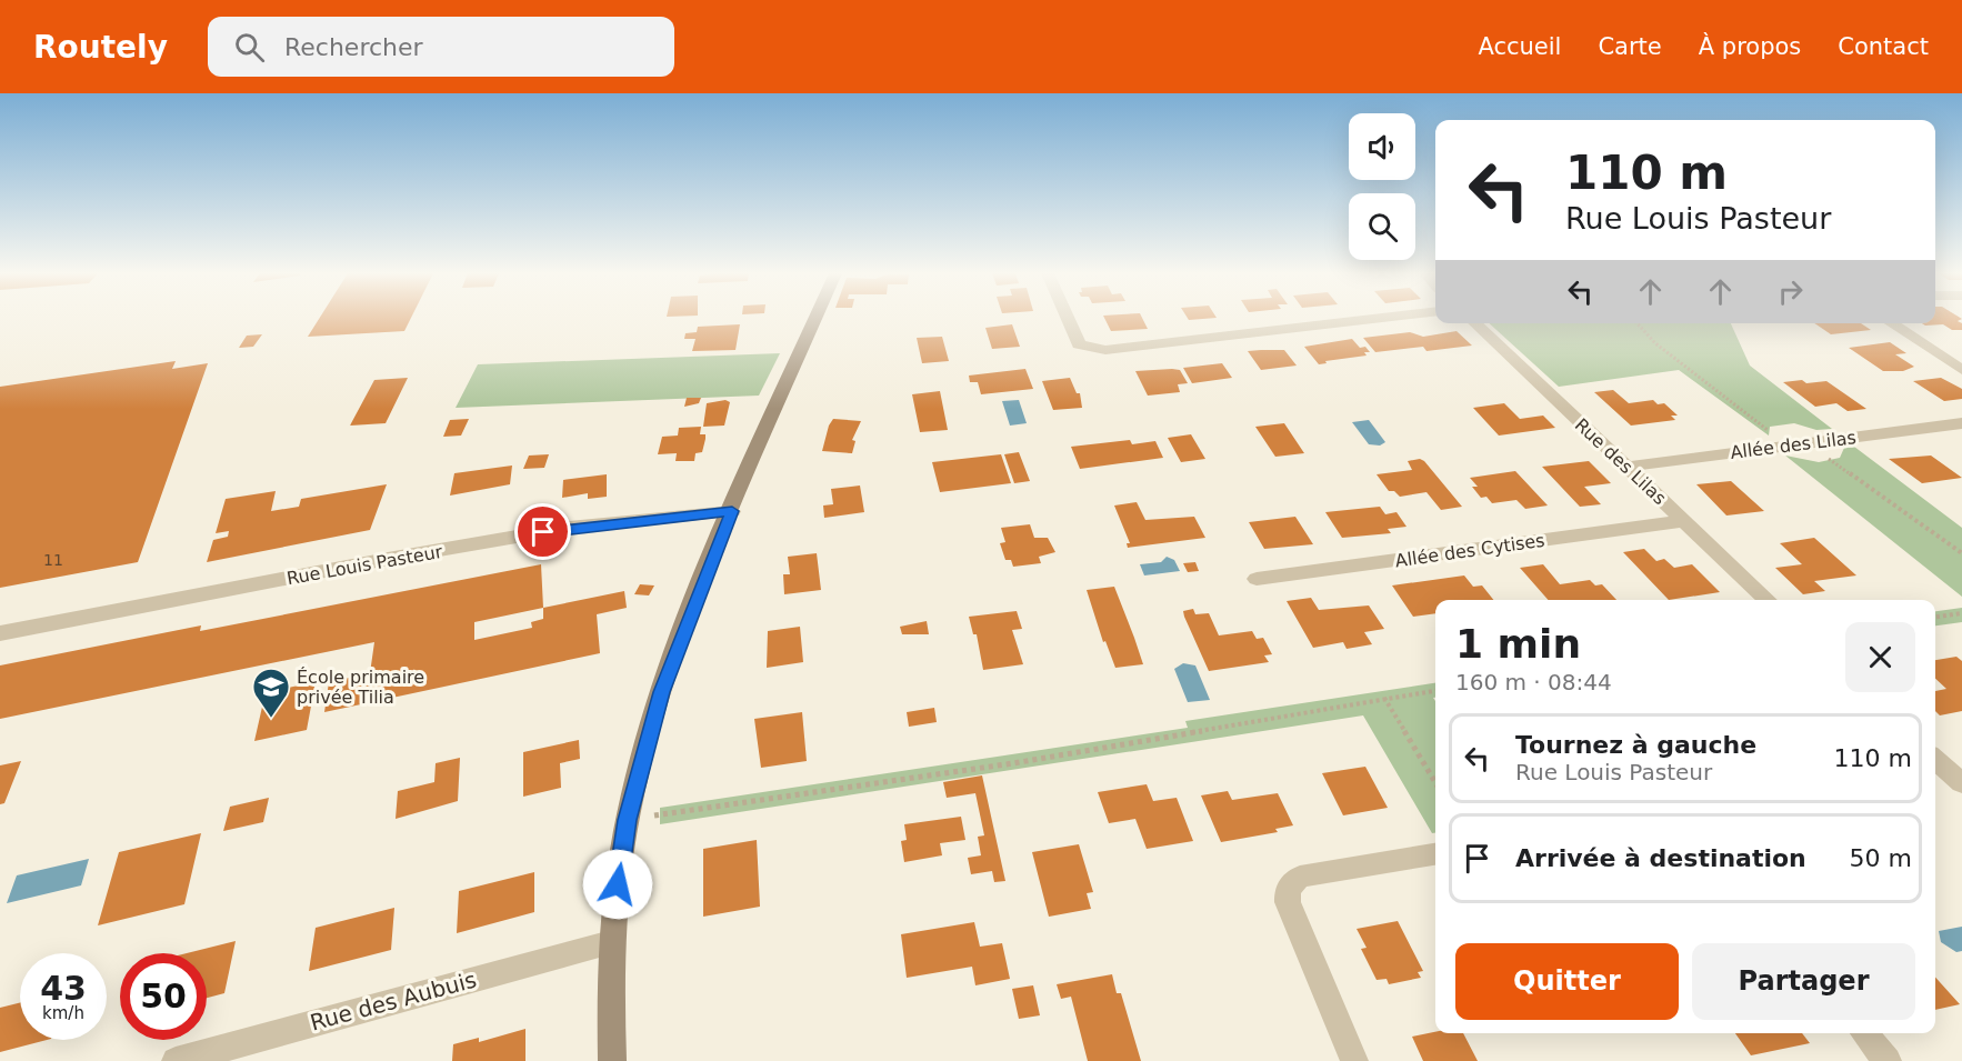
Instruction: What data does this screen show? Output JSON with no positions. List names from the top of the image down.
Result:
{
  "streets": {
    "street": [
      "Allée des Lilas",
      "Rue des Lilas",
      "Allée des Cytises",
      "Rue Louis Pasteur",
      "Rue des Aubuis"
    ]
  },
  "crossings": [
    ["Allée des Lilas", "Rue des Lilas"],
    ["Rue des Lilas", "Allée des Cytises"]
  ],
  "places": {
    "school or university": ["École primaire privée Tilia"]
  },
  "house_numbers": ["11"],
  "page": {
    "header": "Routely",
    "search": "Rechercher",
    "nav": [
      "Accueil",
      "Carte",
      "À propos",
      "Contact"
    ],
    "turn": ["110 m", "Rue Louis Pasteur"],
    "heading": ["1 min", "160 m · 08:44"],
    "list": [
      {
        "name": "Tournez à gauche",
        "note": "Rue Louis Pasteur",
        "value": "110 m"
      },
      {
        "name": "Arrivée à destination",
        "value": "50 m"
      }
    ],
    "buttons": ["Quitter", "Partager"],
    "speed": "43 km/h",
    "limit": "50"
  }
}
